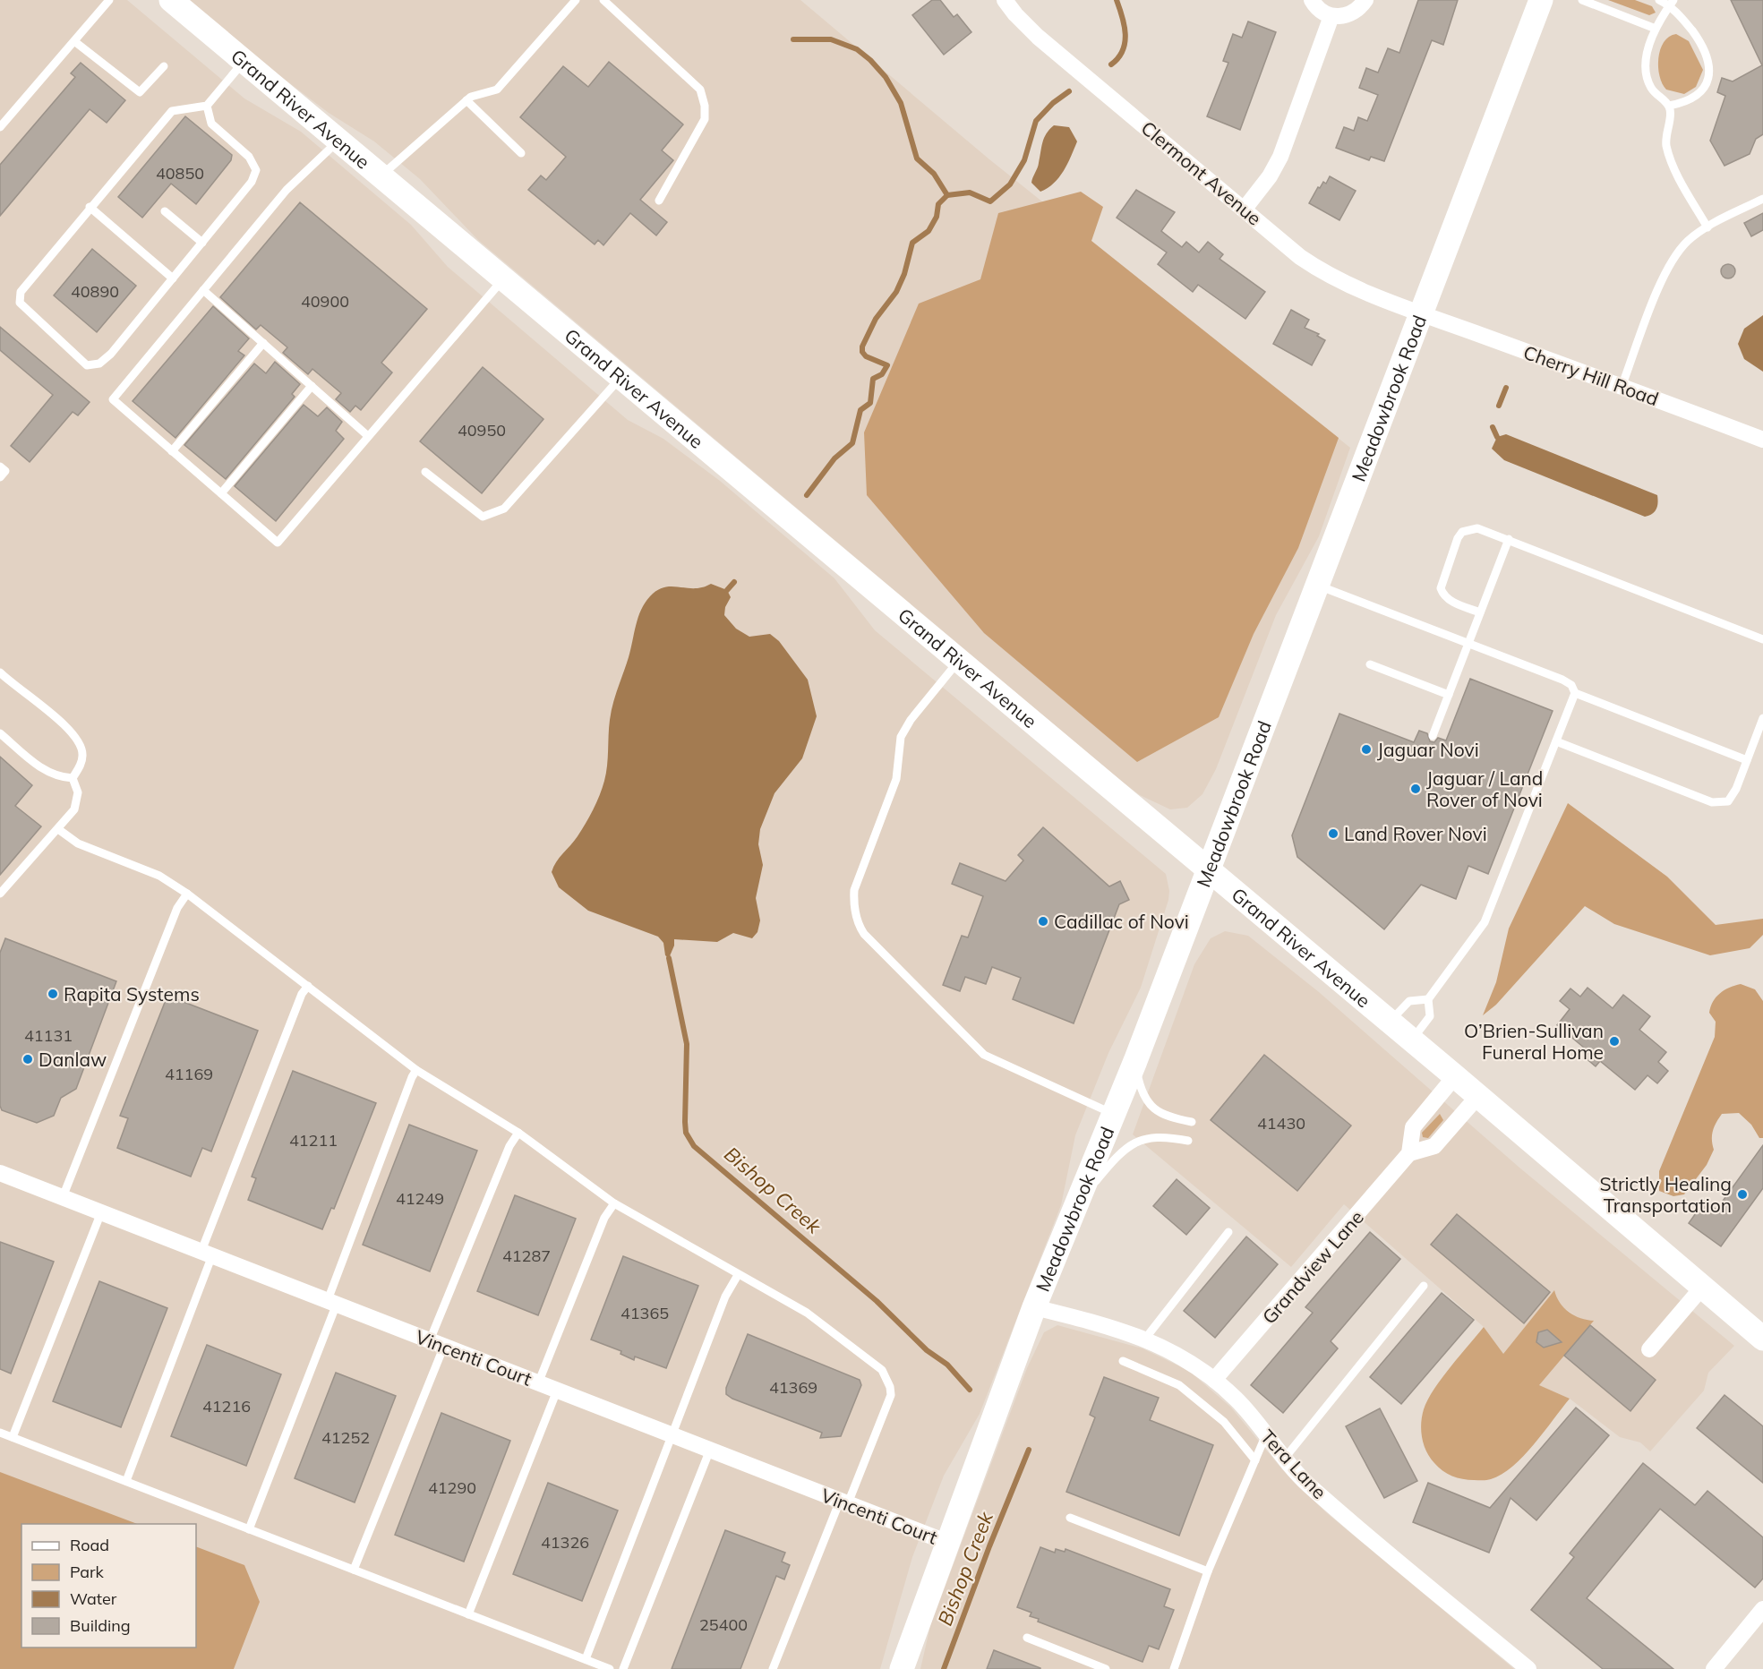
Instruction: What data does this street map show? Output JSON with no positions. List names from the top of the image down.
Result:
{
  "streets": {
    "main road": ["Grand River Avenue", "Meadowbrook Road"],
    "street": [
      "Clermont Avenue",
      "Cherry Hill Road",
      "Grandview Lane",
      "Vincenti Court",
      "Tera Lane"
    ]
  },
  "crossings": [
    ["Grand River Avenue", "Meadowbrook Road"],
    ["Clermont Avenue", "Cherry Hill Road"],
    ["Clermont Avenue", "Meadowbrook Road"],
    ["Cherry Hill Road", "Meadowbrook Road"],
    ["Meadowbrook Road", "Vincenti Court"],
    ["Meadowbrook Road", "Tera Lane"],
    ["Grandview Lane", "Tera Lane"]
  ],
  "water": ["Bishop Creek"],
  "places": [
    "Jaguar Novi",
    "Jaguar / Land Rover of Novi",
    "Land Rover Novi",
    "Cadillac of Novi",
    "Rapita Systems",
    "O’Brien-Sullivan Funeral Home",
    "Danlaw",
    "Strictly Healing Transportation"
  ],
  "house_numbers": [
    "40850",
    "40890",
    "40900",
    "40950",
    "41131",
    "41169",
    "41430",
    "41211",
    "41249",
    "41287",
    "41365",
    "41369",
    "41216",
    "41252",
    "41290",
    "41326",
    "25400"
  ],
  "legend": [
    "Road",
    "Park",
    "Water",
    "Building"
  ]
}
